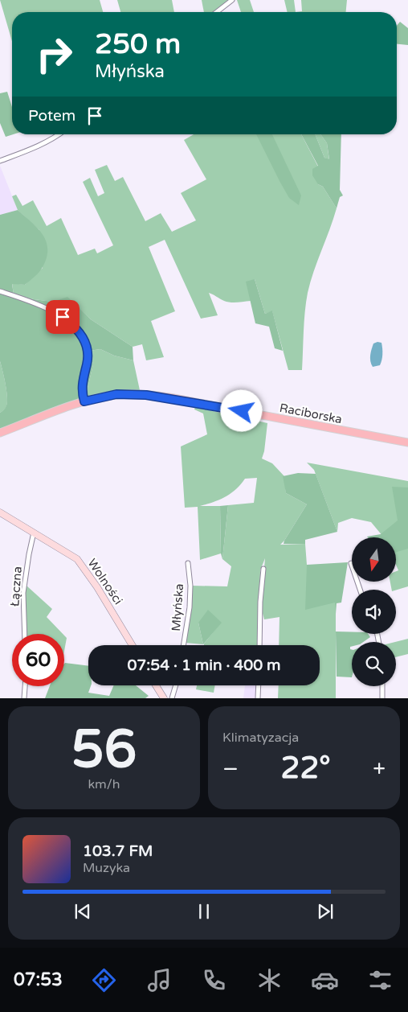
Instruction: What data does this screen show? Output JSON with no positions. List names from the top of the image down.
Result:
{
  "streets": {
    "main road": ["Raciborska"],
    "street": ["Wolności", "Łączna", "Młyńska"]
  },
  "crossings": [
    ["Wolności", "Łączna"]
  ],
  "north": "bottom",
  "page": {
    "turn": ["250 m", "Młyńska"],
    "then": "Potem",
    "limit": "60",
    "trip": "07:54 · 1 min · 400 m",
    "tile": [
      ["56", "km/h"],
      "Klimatyzacja"
    ],
    "heat": ["−", "22°", "+"],
    "song": ["103.7 FM", "Muzyka"],
    "tabs": "07:53"
  }
}
